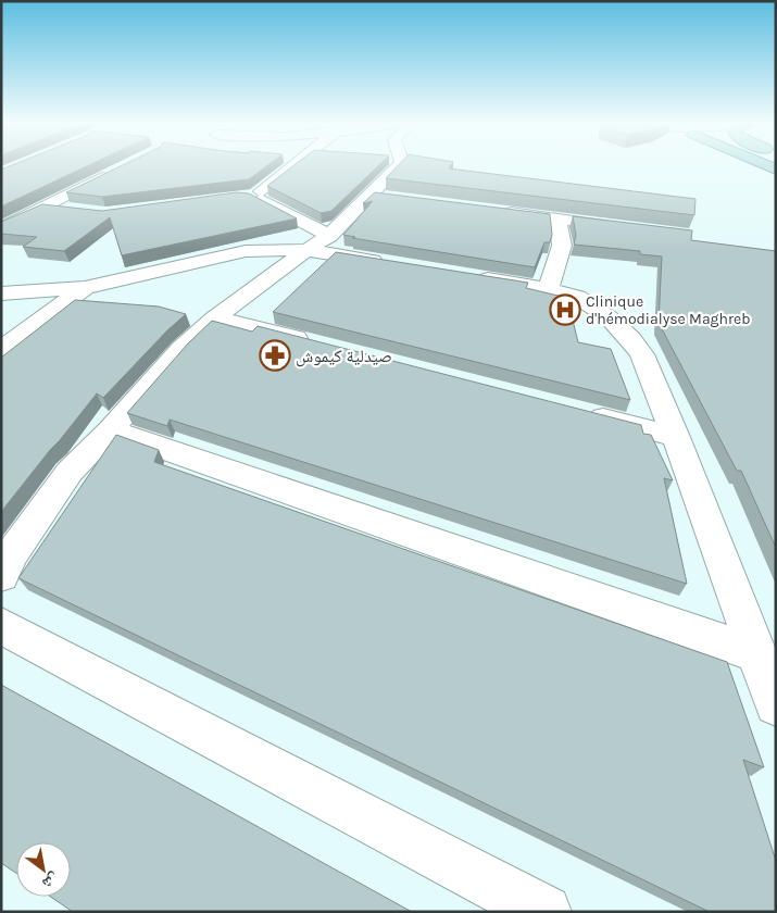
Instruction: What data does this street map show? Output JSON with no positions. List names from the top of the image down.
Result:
{
  "places": {
    "hospital": ["Clinique d'hémodialyse Maghreb"],
    "pharmacy": ["صيدلية كيموش"]
  },
  "north": "bottom right"
}
